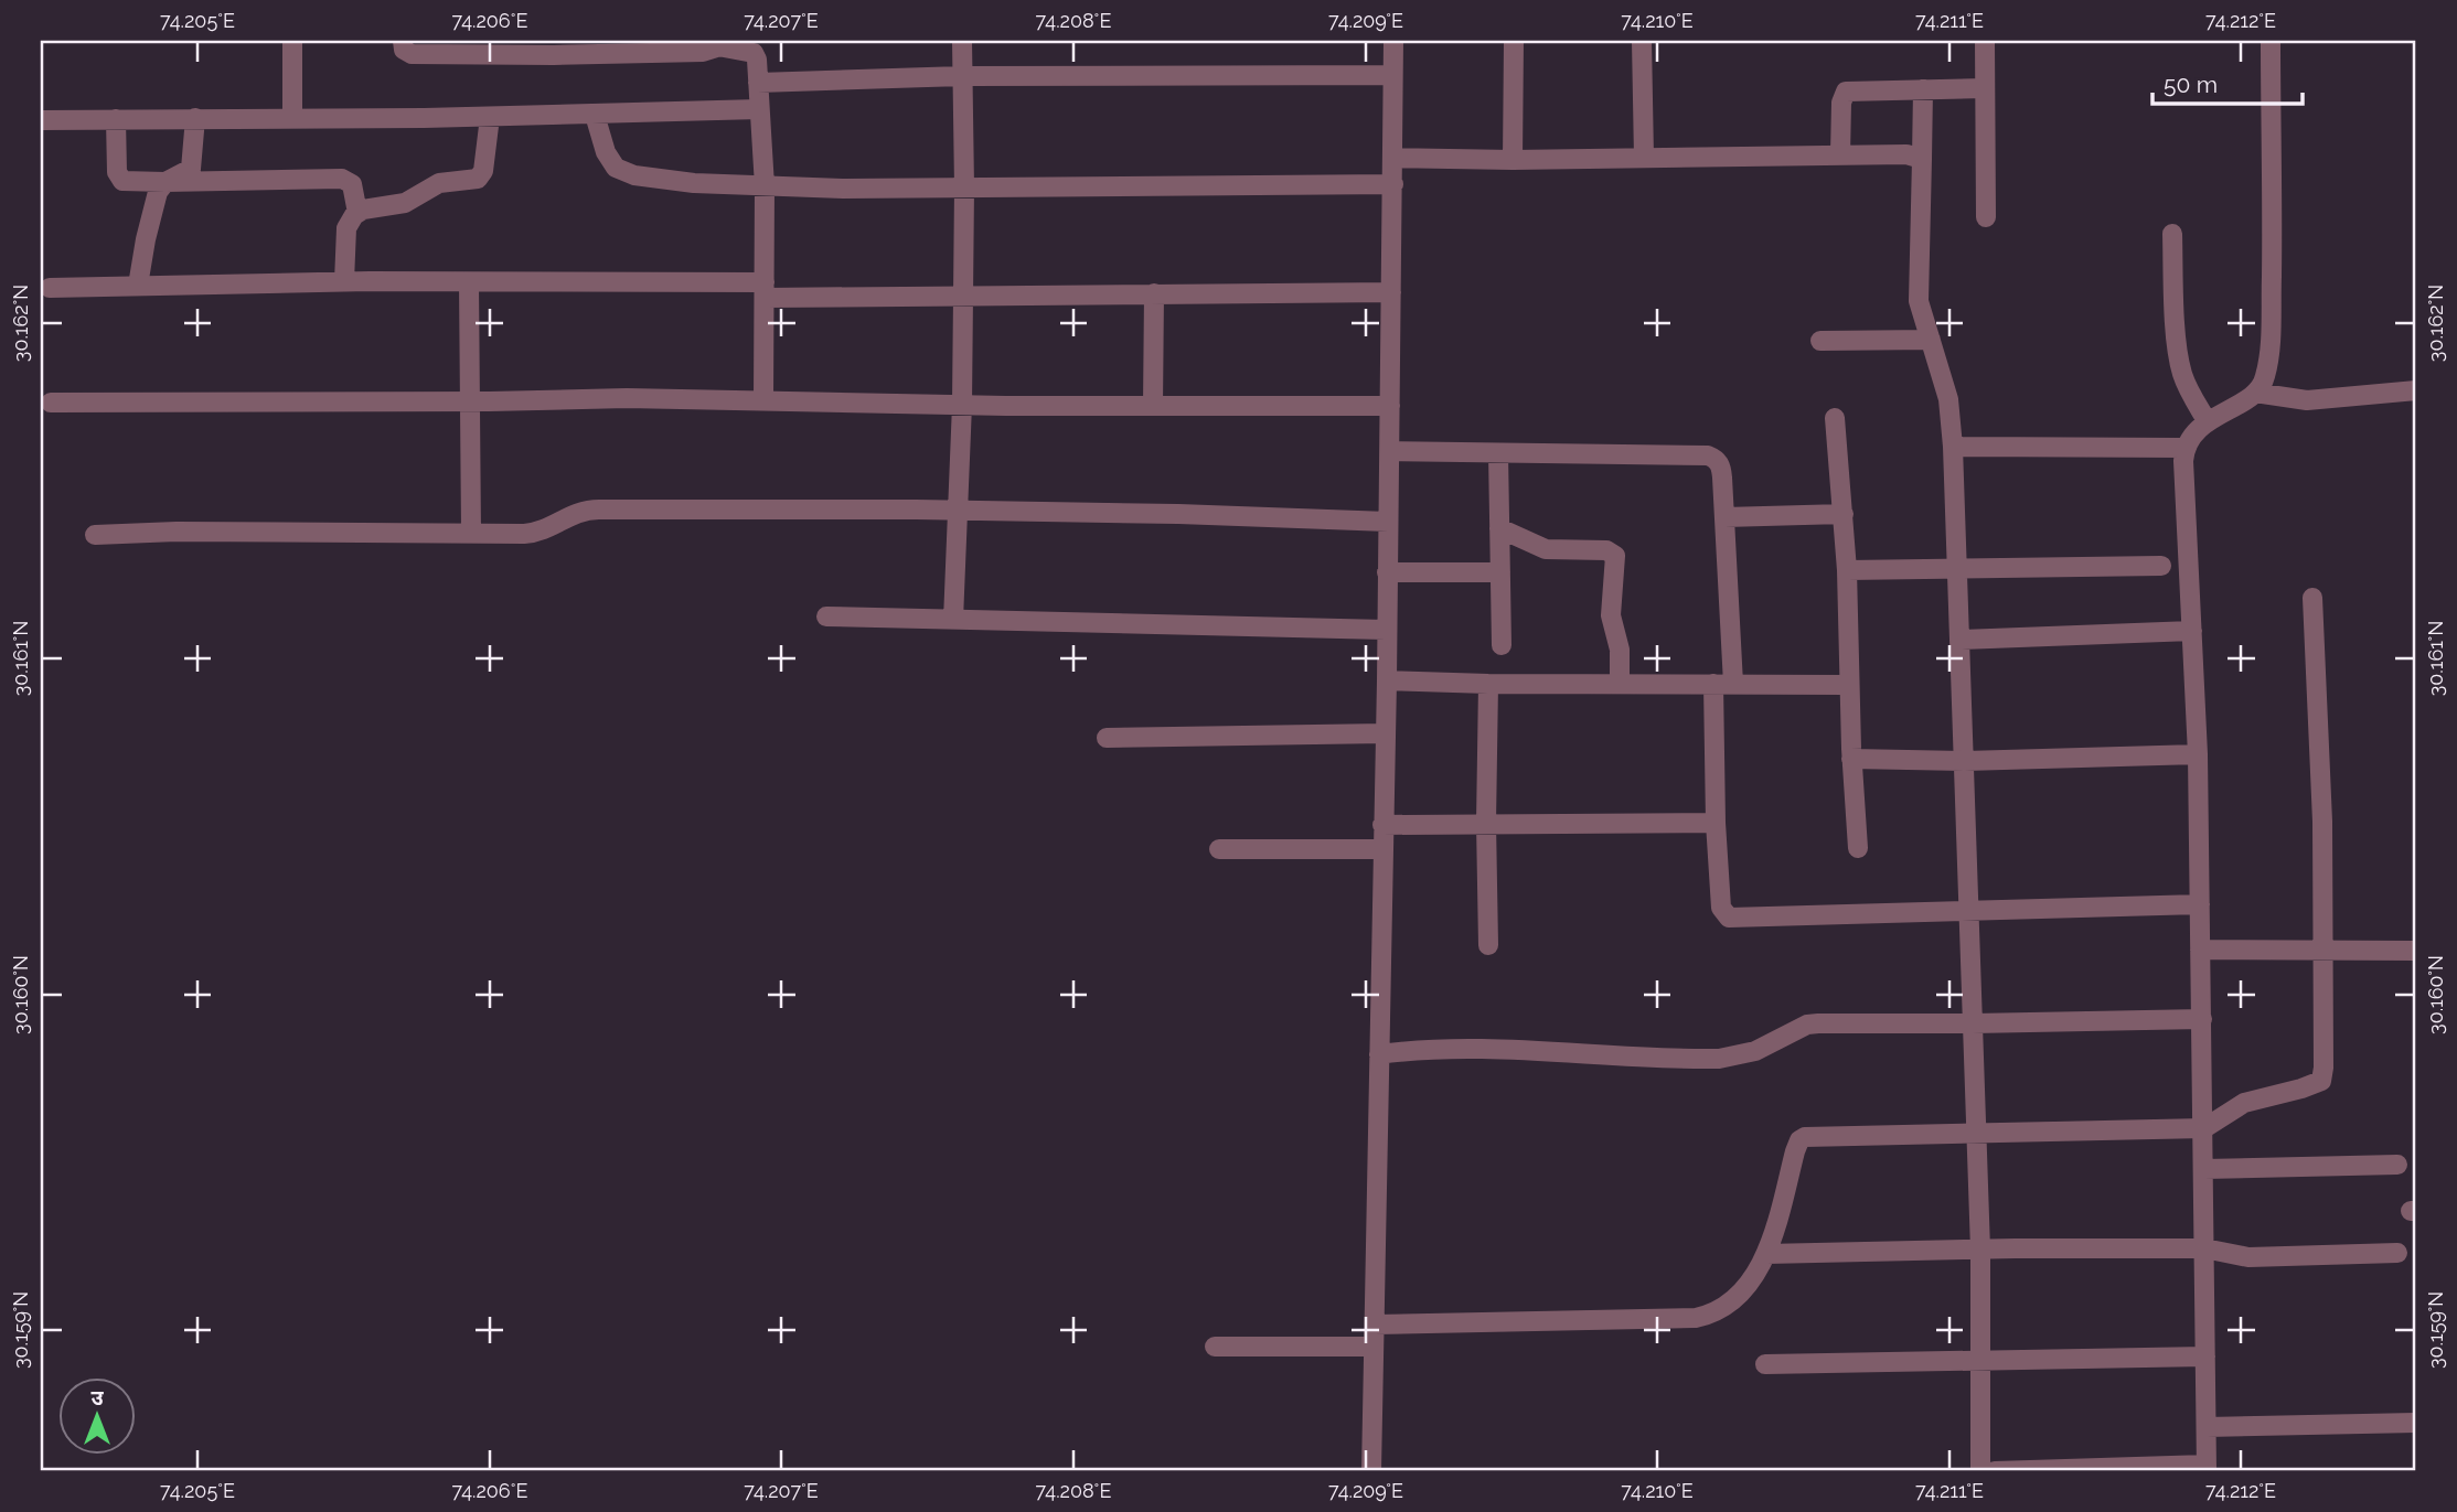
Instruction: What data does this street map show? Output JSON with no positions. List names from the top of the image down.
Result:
{
  "scale_bar": "50 m",
  "north": "top",
  "coordinates": [
    "74.205°E",
    "74.206°E",
    "74.207°E",
    "74.208°E",
    "74.209°E",
    "74.210°E",
    "74.211°E",
    "74.212°E",
    "30.162°N",
    "30.161°N",
    "30.160°N",
    "30.159°N"
  ]
}
